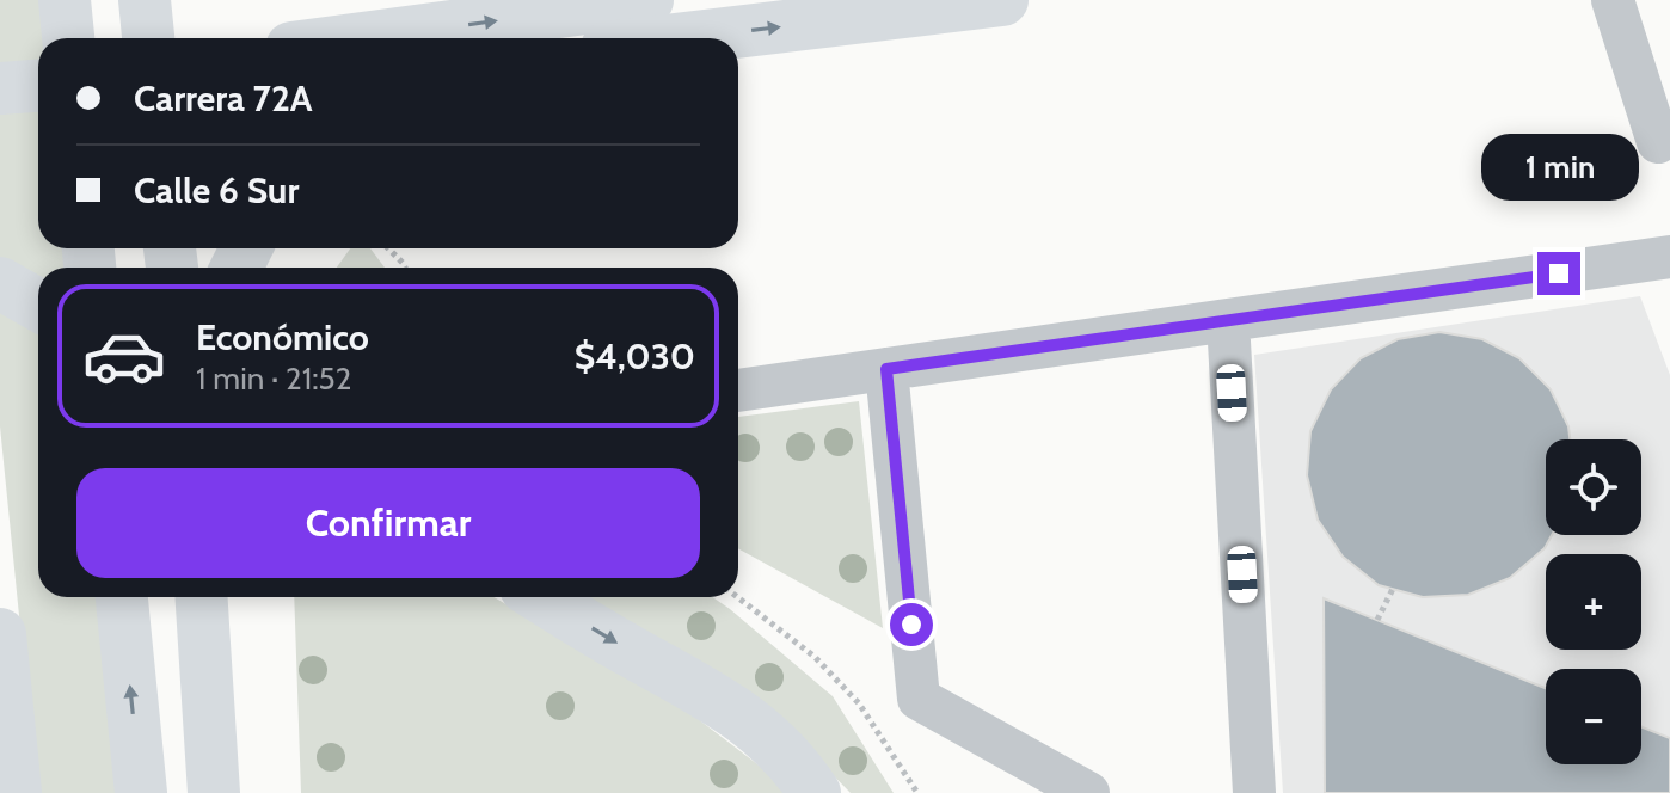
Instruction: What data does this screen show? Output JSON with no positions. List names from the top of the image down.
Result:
{
  "page": {
    "banner": ["Carrera 72A", "Calle 6 Sur"],
    "bubble": "1 min",
    "list": [
      {
        "name": "Económico",
        "note": "1 min · 21:52",
        "value": "$4,030"
      }
    ],
    "map_buttons": ["+", "−"],
    "buttons": "Confirmar"
  }
}
